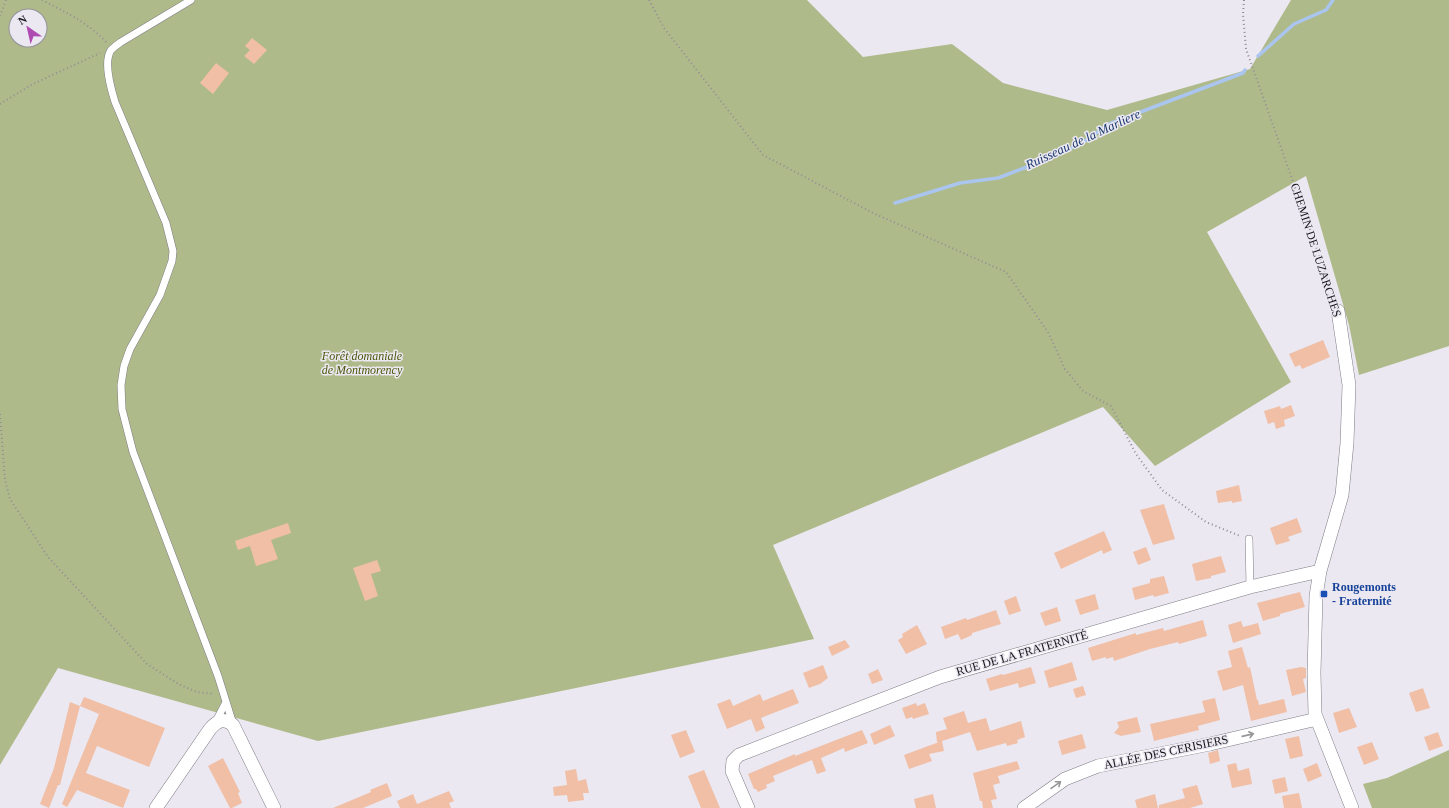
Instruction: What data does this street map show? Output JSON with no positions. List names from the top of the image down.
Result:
{
  "streets": {
    "street": ["CHEMIN DE LUZARCHES", "RUE DE LA FRATERNITÉ", "ALLÉE DES CERISIERS"]
  },
  "crossings": [
    ["CHEMIN DE LUZARCHES", "RUE DE LA FRATERNITÉ"],
    ["CHEMIN DE LUZARCHES", "ALLÉE DES CERISIERS"]
  ],
  "one_way": ["ALLÉE DES CERISIERS"],
  "water": ["Ruisseau de la Marliere"],
  "parks": ["Forêt domaniale de Montmorency"],
  "places": {
    "transit": ["Rougemonts - Fraternité"]
  },
  "north": "top left"
}
